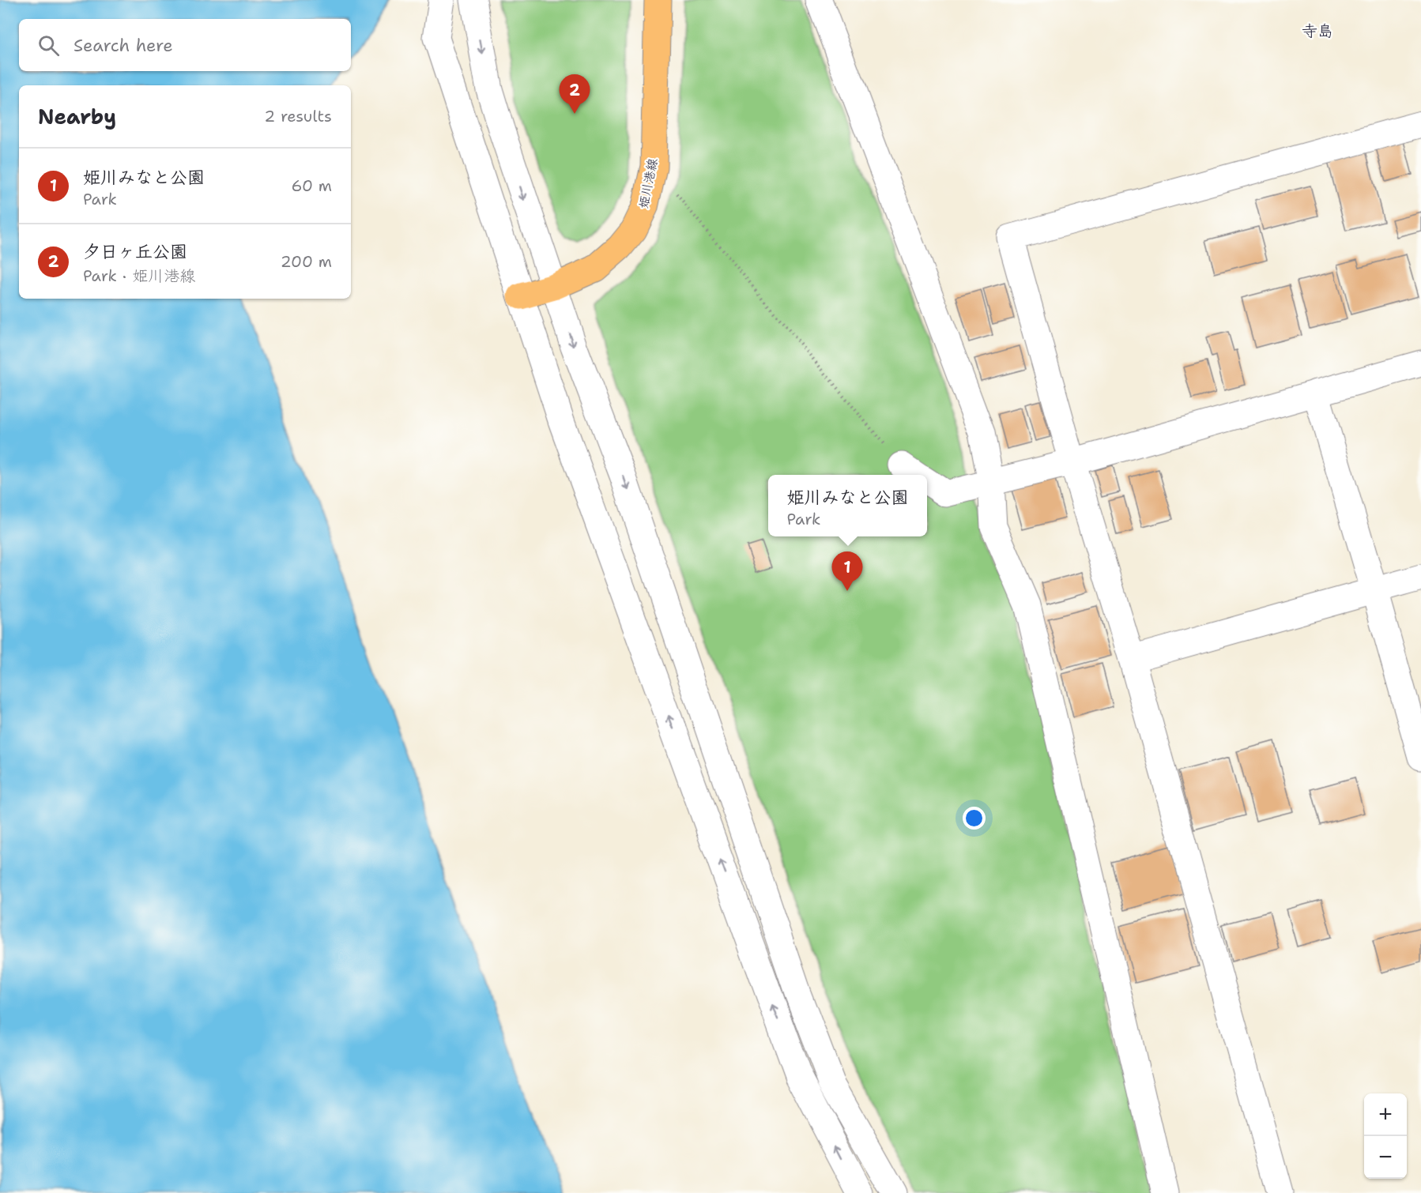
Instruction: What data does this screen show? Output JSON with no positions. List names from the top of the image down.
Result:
{
  "streets": {
    "main road": ["姫川港線"]
  },
  "districts": ["寺島"],
  "page": {
    "search": "Search here",
    "pins": ["2", "1"],
    "heading": ["Nearby", "2 results"],
    "list": [
      {
        "mark": "1",
        "name": "姫川みなと公園",
        "note": "Park",
        "value": "60 m"
      },
      {
        "mark": "2",
        "name": "夕日ヶ丘公園",
        "note": "Park · 姫川港線",
        "value": "200 m"
      }
    ],
    "popup": ["姫川みなと公園", "Park"],
    "map_buttons": ["+", "−"]
  }
}
